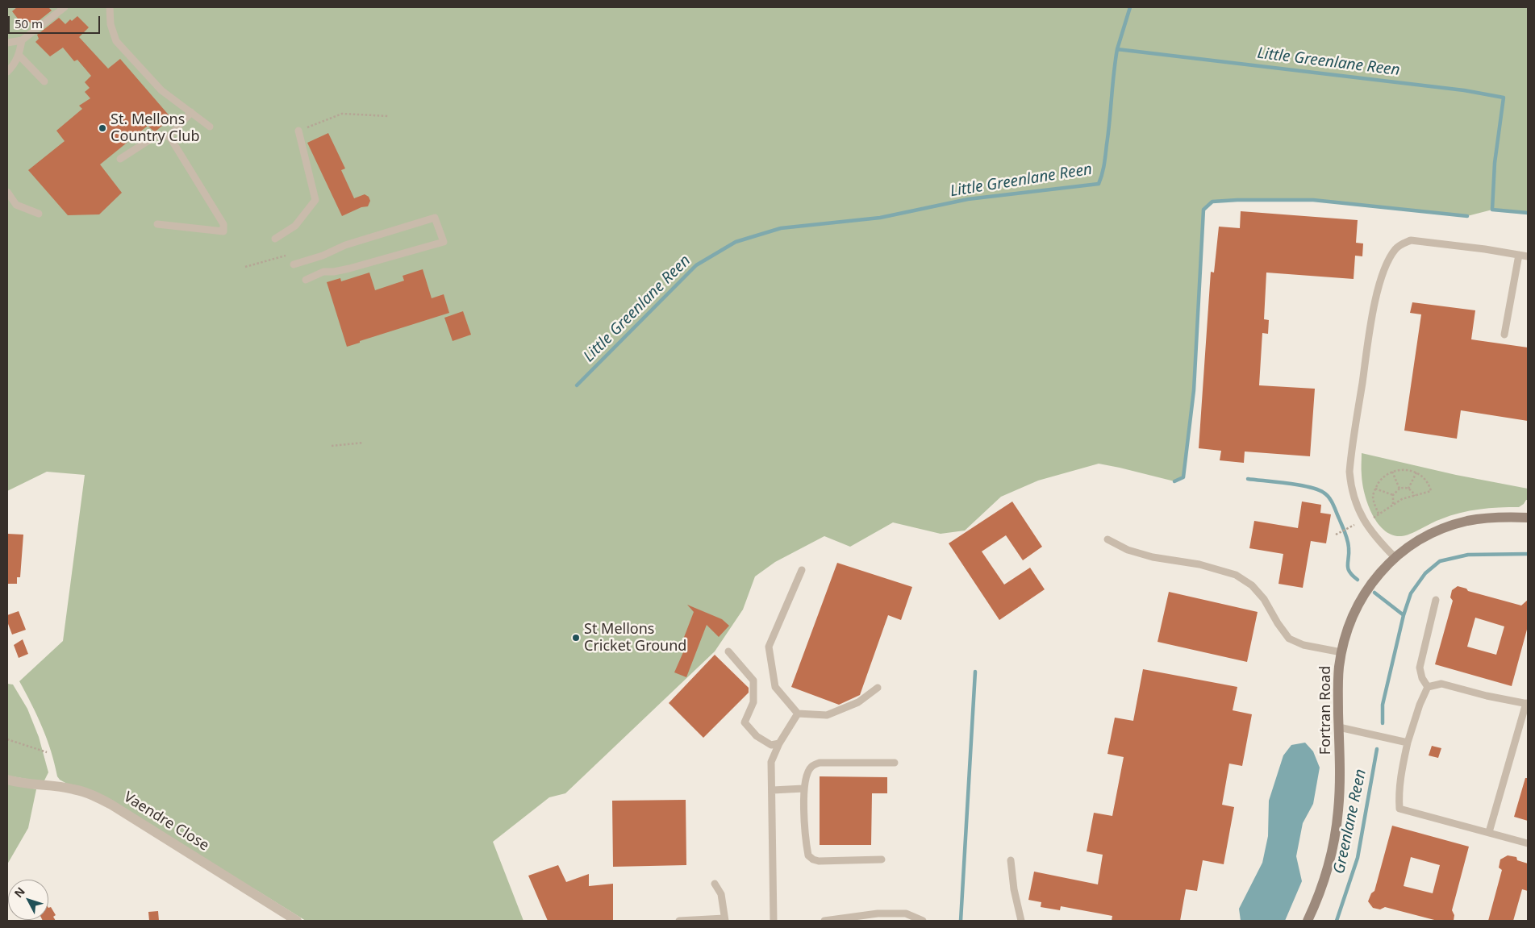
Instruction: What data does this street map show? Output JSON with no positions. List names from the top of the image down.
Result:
{
  "streets": {
    "street": ["Fortran Road", "Vaendre Close"]
  },
  "water": ["Little Greenlane Reen", "Greenlane Reen"],
  "places": ["St. Mellons Country Club", "St Mellons Cricket Ground"],
  "scale_bar": "50 m",
  "north": "top left"
}
